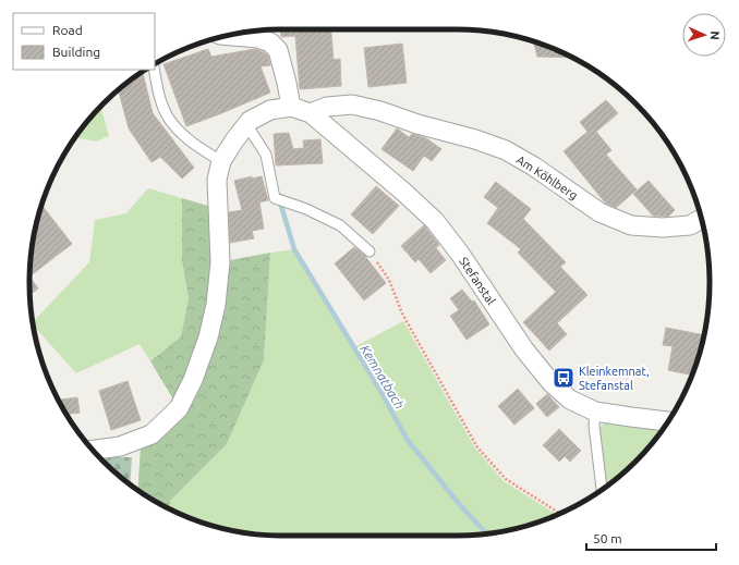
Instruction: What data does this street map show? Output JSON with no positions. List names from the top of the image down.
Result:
{
  "streets": {
    "street": ["Am Köhlberg", "Stefanstal"]
  },
  "crossings": [
    ["Am Köhlberg", "Stefanstal"]
  ],
  "water": ["Kemnatbach"],
  "places": {
    "bus stop": ["Kleinkemnat, Stefanstal"]
  },
  "legend": ["Road", "Building"],
  "scale_bar": "50 m",
  "north": "right"
}
